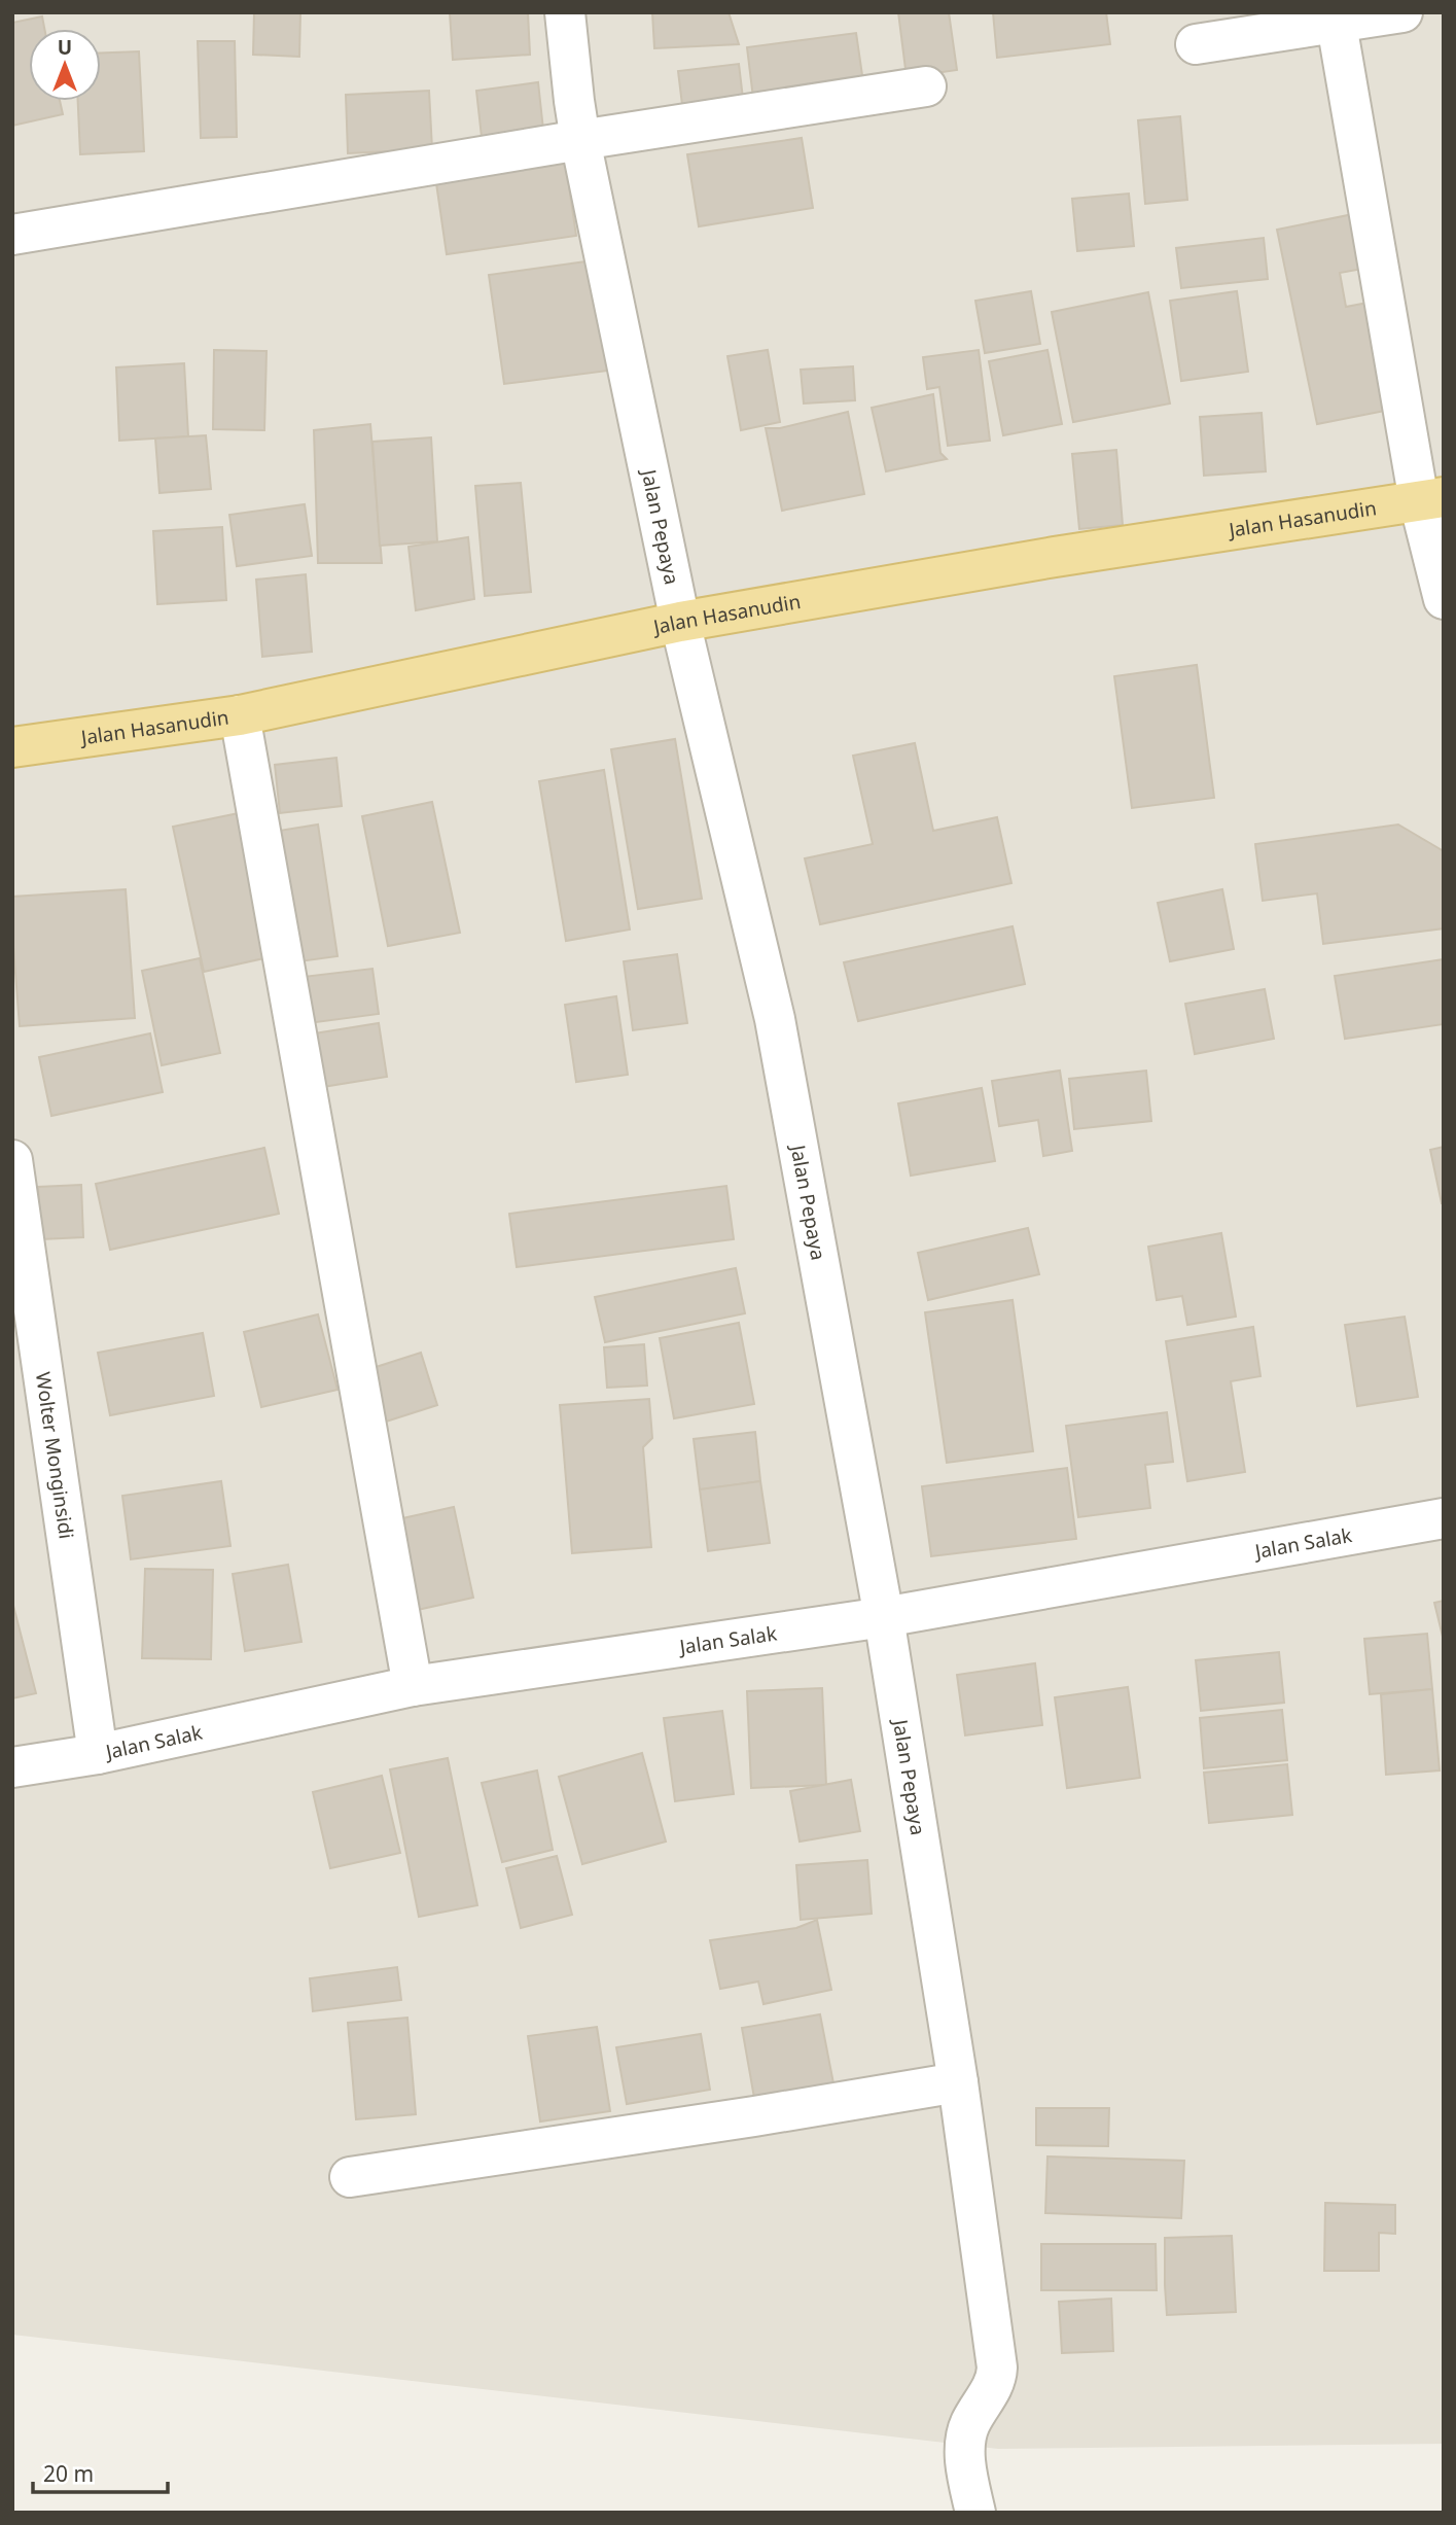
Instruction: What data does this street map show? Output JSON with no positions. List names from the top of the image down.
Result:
{
  "streets": {
    "main road": ["Jalan Hasanudin"],
    "street": ["Jalan Pepaya", "Wolter Monginsidi", "Jalan Salak"]
  },
  "crossings": [
    ["Jalan Hasanudin", "Jalan Pepaya"],
    ["Jalan Pepaya", "Jalan Salak"],
    ["Wolter Monginsidi", "Jalan Salak"]
  ],
  "scale_bar": "20 m",
  "north": "top"
}
